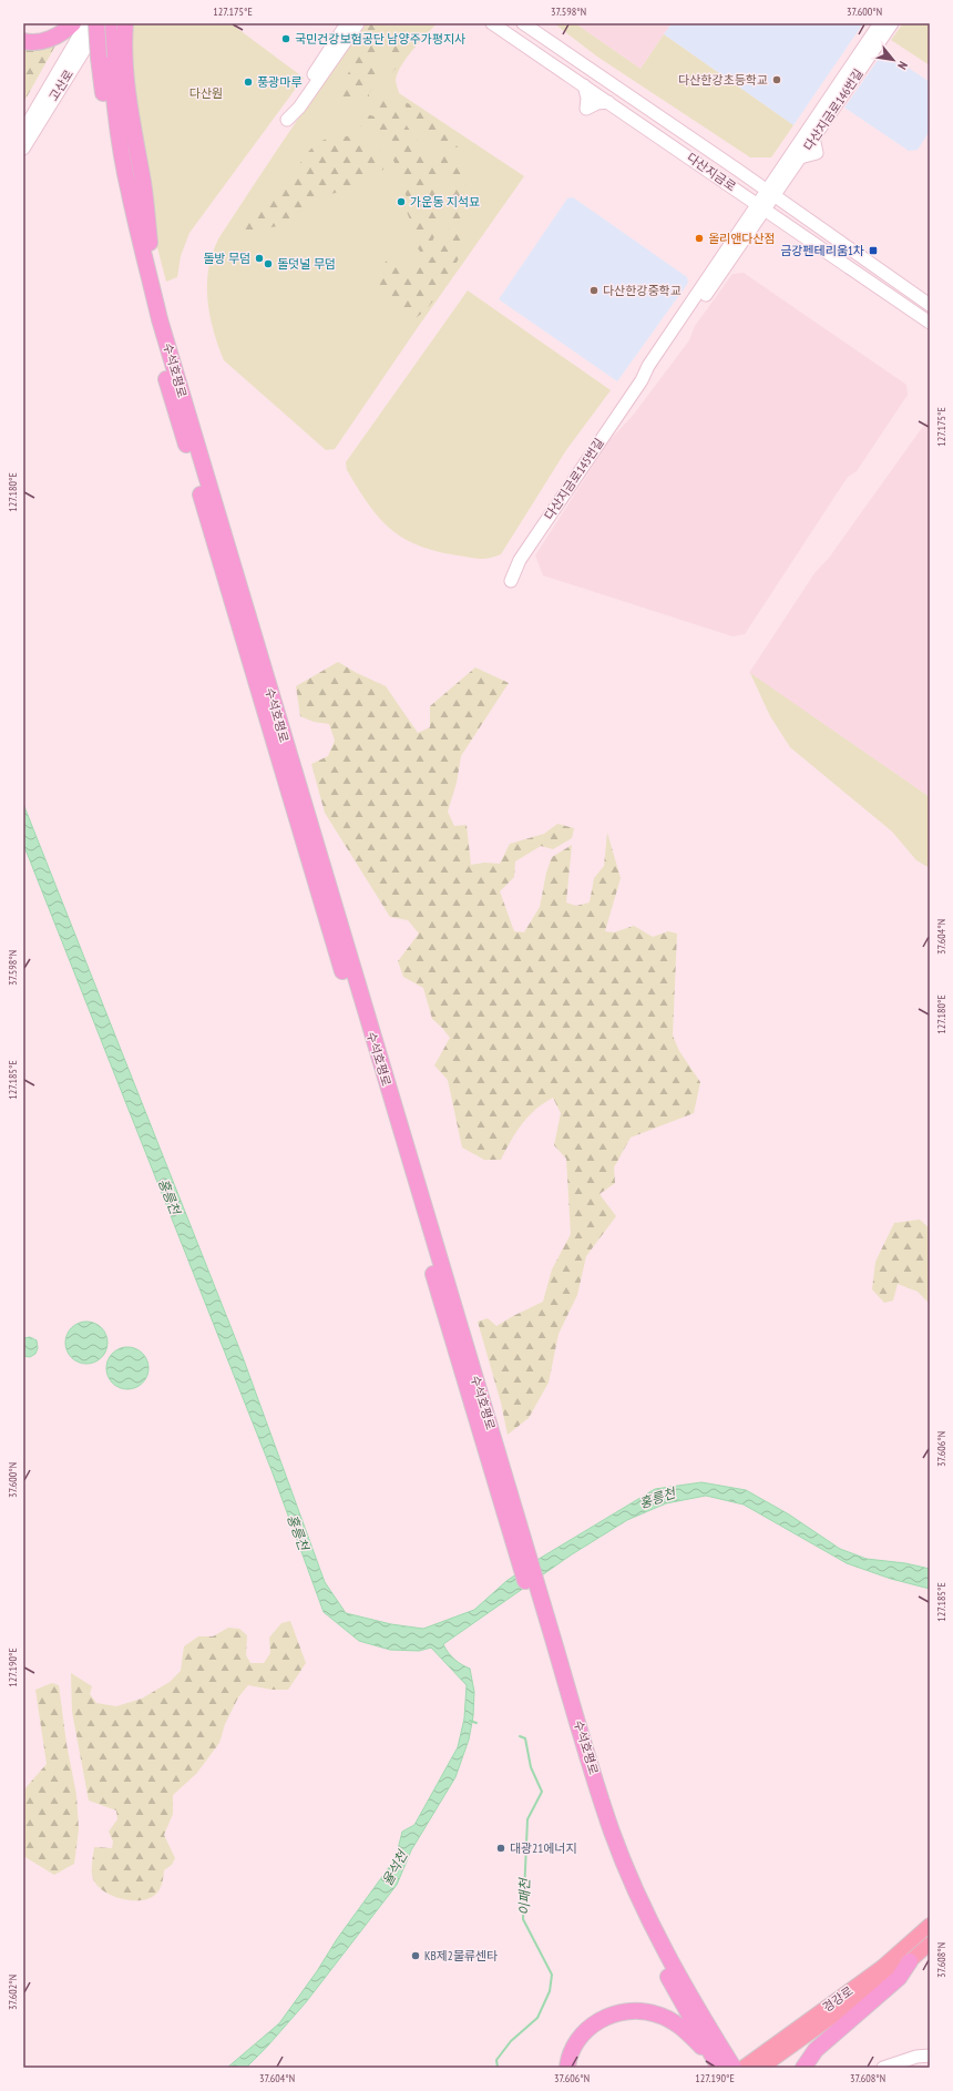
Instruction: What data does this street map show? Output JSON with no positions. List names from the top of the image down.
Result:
{
  "streets": {
    "highway": ["수석호평로"],
    "main road": ["경강로"],
    "street": [
      "고산로",
      "다산지금로146번길",
      "다산지금로",
      "다산지금로145번길"
    ]
  },
  "crossings": [
    ["고산로", "수석호평로"],
    ["다산지금로146번길", "다산지금로"],
    ["다산지금로146번길", "다산지금로145번길"],
    ["다산지금로", "다산지금로145번길"]
  ],
  "water": ["홍릉천", "율석천", "이패천"],
  "parks": ["다산원"],
  "places": {
    "other": [
      "국민건강보험공단 남양주가평지사",
      "다산한강초등학교",
      "풍광마루",
      "가운동 지석묘",
      "올리앤다산점",
      "돌방 무덤",
      "돌덧널 무덤",
      "다산한강중학교",
      "대광21에너지",
      "KB제2물류센타"
    ],
    "transit": ["금강펜테리움1차"]
  },
  "north": "bottom right",
  "coordinates": [
    "127.175°E",
    "37.598°N",
    "37.600°N",
    "127.180°E",
    "37.604°N",
    "127.185°E",
    "37.606°N",
    "127.190°E",
    "37.608°N",
    "37.602°N"
  ]
}
